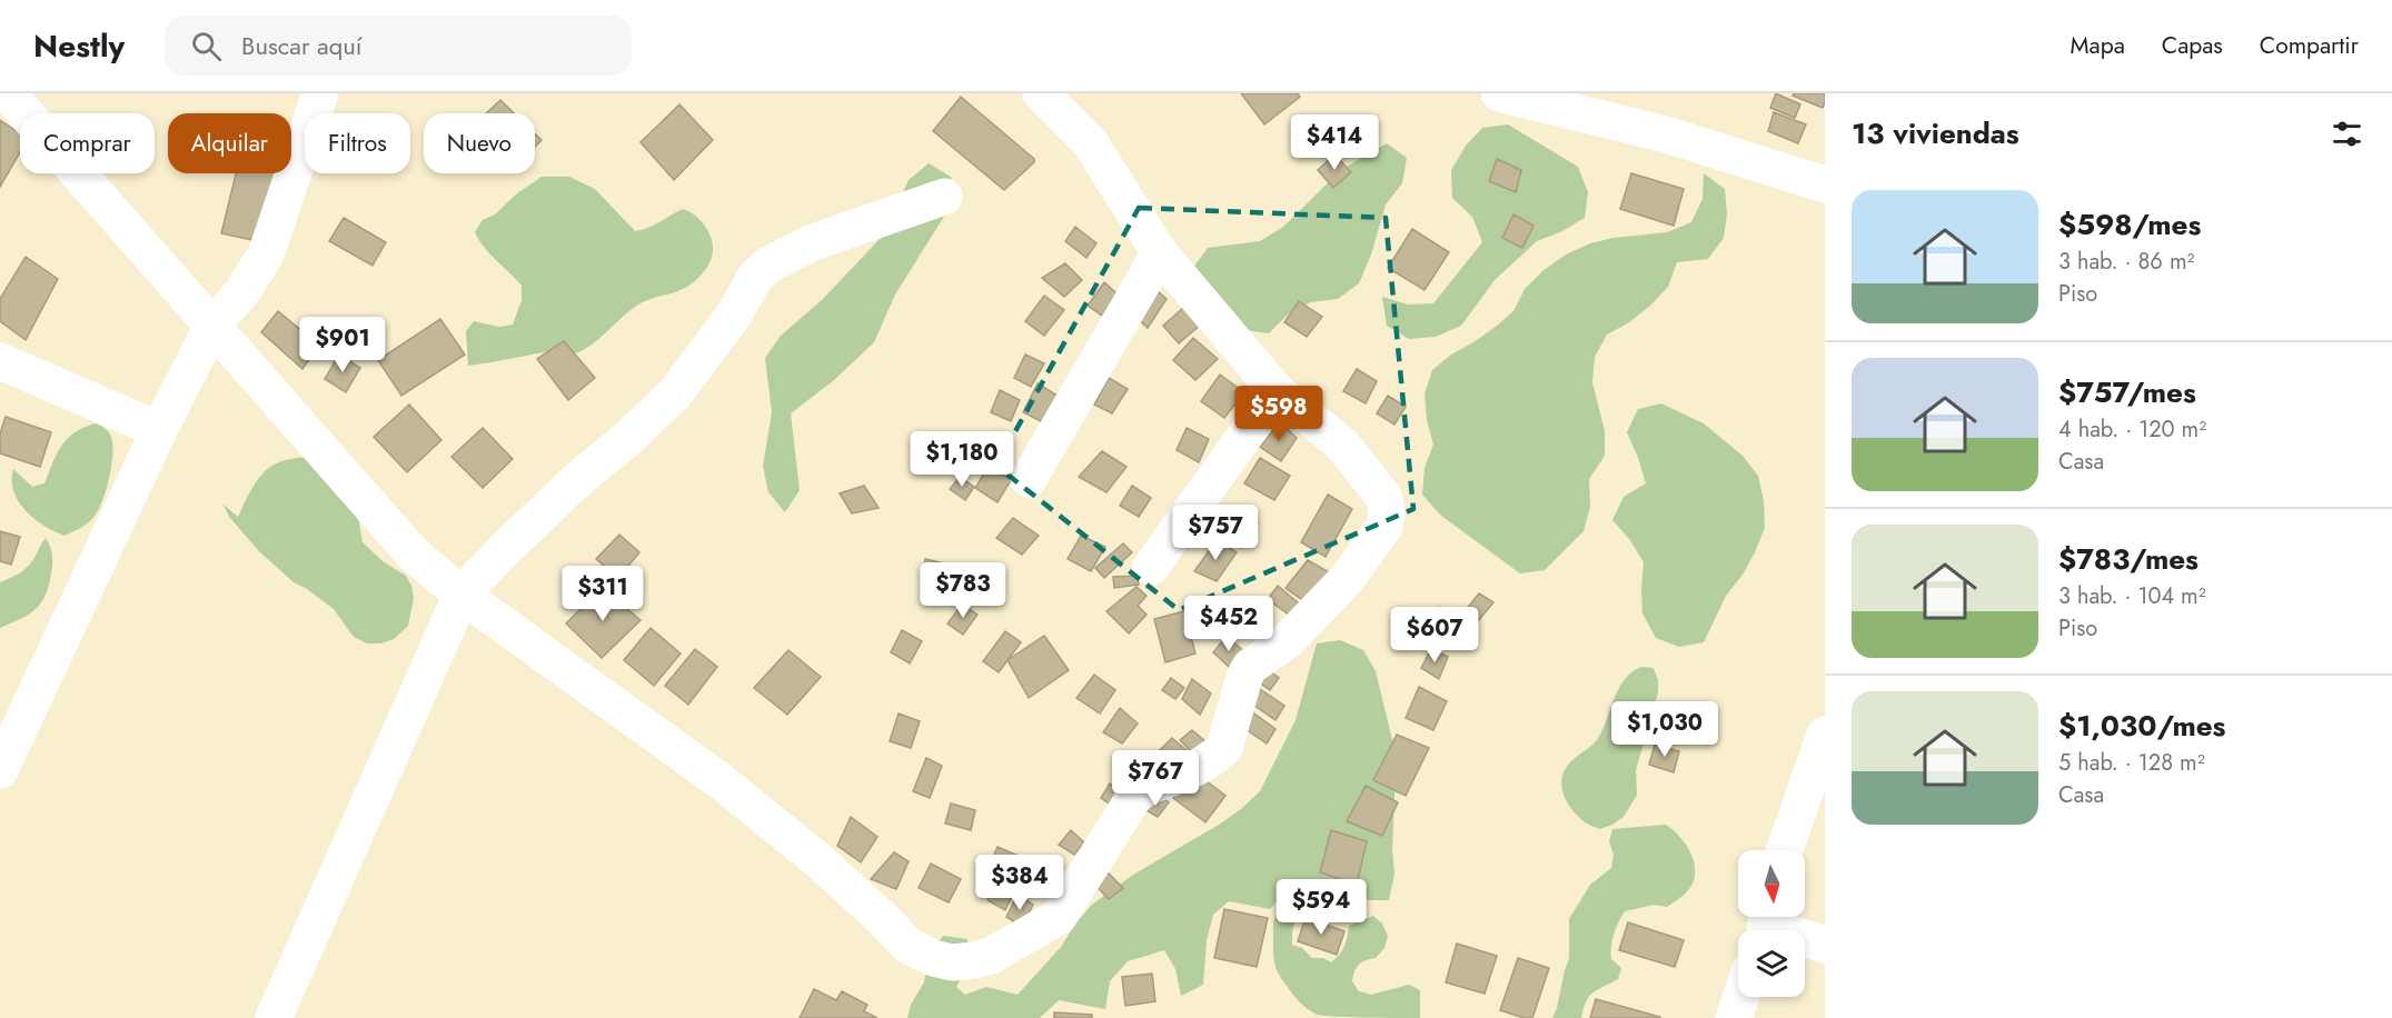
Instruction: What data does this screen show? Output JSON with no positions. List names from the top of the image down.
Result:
{
  "north": "bottom",
  "page": {
    "header": "Nestly",
    "search": "Buscar aquí",
    "nav": ["Mapa", "Capas", "Compartir"],
    "heading": "13 viviendas",
    "chip": [
      "Comprar",
      "Alquilar",
      "Filtros",
      "Nuevo"
    ],
    "price": [
      "$414",
      "$901",
      "$598",
      "$1,180",
      "$757",
      "$783",
      "$311",
      "$452",
      "$607",
      "$1,030",
      "$767",
      "$384",
      "$594"
    ],
    "list": [
      {
        "name": "$598/mes",
        "note": "3 hab. · 86 m² · Piso"
      },
      {
        "name": "$757/mes",
        "note": "4 hab. · 120 m² · Casa"
      },
      {
        "name": "$783/mes",
        "note": "3 hab. · 104 m² · Piso"
      },
      {
        "name": "$1,030/mes",
        "note": "5 hab. · 128 m² · Casa"
      }
    ]
  }
}
